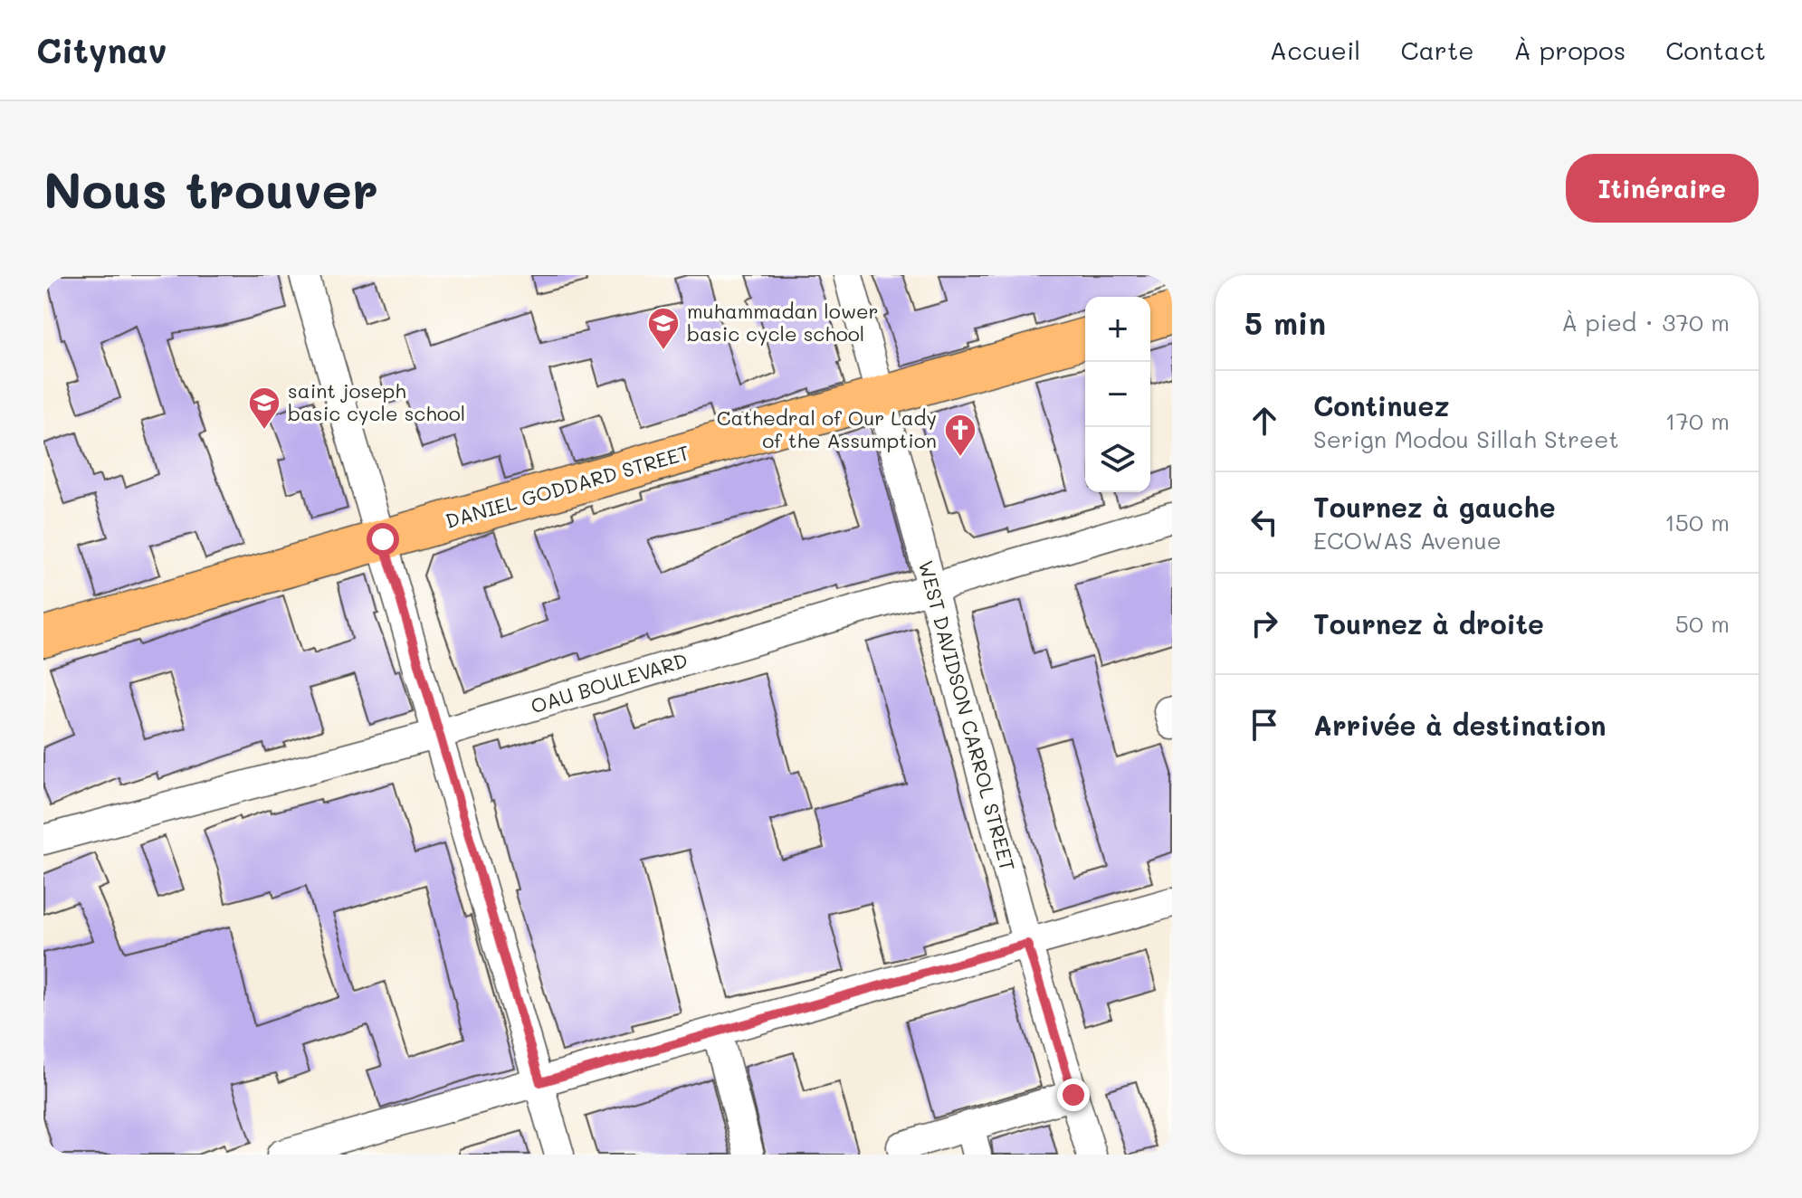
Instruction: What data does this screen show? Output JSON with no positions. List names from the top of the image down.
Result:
{
  "streets": {
    "highway": ["DANIEL GODDARD STREET"],
    "street": ["OAU BOULEVARD", "WEST DAVIDSON CARROL STREET"]
  },
  "crossings": [
    ["DANIEL GODDARD STREET", "WEST DAVIDSON CARROL STREET"],
    ["OAU BOULEVARD", "WEST DAVIDSON CARROL STREET"]
  ],
  "places": {
    "school or university": ["muhammadan lower basic cycle school", "saint joseph basic cycle school"],
    "church": ["Cathedral of Our Lady of the Assumption"]
  },
  "page": {
    "header": "Citynav",
    "nav": [
      "Accueil",
      "Carte",
      "À propos",
      "Contact"
    ],
    "buttons": "Itinéraire",
    "title": "Nous trouver",
    "heading": ["5 min", "À pied · 370 m"],
    "map_buttons": ["+", "−"],
    "list": [
      ["Continuez", "Serign Modou Sillah Street", "170 m"],
      ["Tournez à gauche", "ECOWAS Avenue", "150 m"],
      ["Tournez à droite", "50 m"],
      "Arrivée à destination"
    ]
  }
}
